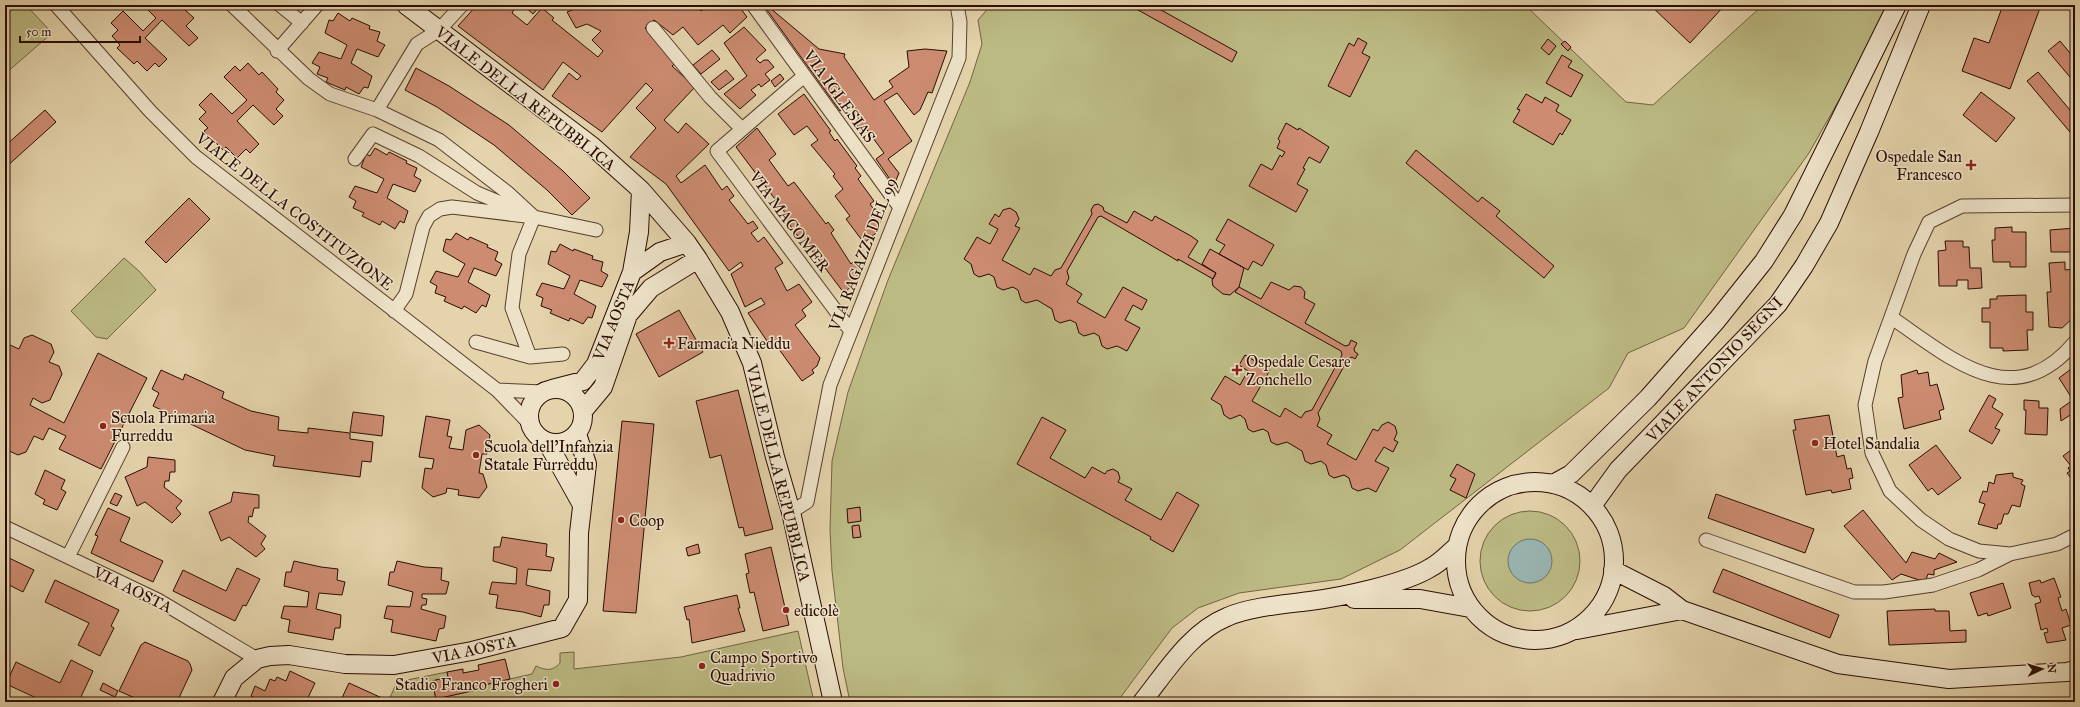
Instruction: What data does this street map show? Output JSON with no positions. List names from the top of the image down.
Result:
{
  "streets": {
    "street": [
      "VIA IGLESIAS",
      "VIALE DELLA REPUBBLICA",
      "VIALE DELLA COSTITUZIONE",
      "VIA MACOMER",
      "VIA RAGAZZI DEL 99",
      "VIA AOSTA",
      "VIALE ANTONIO SEGNI"
    ]
  },
  "crossings": [
    ["VIA IGLESIAS", "VIA RAGAZZI DEL 99"],
    ["VIALE DELLA REPUBBLICA", "VIA RAGAZZI DEL 99"],
    ["VIALE DELLA REPUBBLICA", "VIA AOSTA"],
    ["VIALE DELLA COSTITUZIONE", "VIA AOSTA"],
    ["VIA MACOMER", "VIA RAGAZZI DEL 99"]
  ],
  "places": {
    "health": ["Ospedale San Francesco", "Farmacia Nieddu", "Ospedale Cesare Zonchello"],
    "other": [
      "Scuola Primaria Furreddu",
      "Hotel Sandalia",
      "Scuola dell'Infanzia Statale Furreddu",
      "Coop",
      "edicolè",
      "Campo Sportivo Quadrivio",
      "Stadio Franco Frogheri"
    ]
  },
  "scale_bar": "50 m",
  "north": "right"
}
